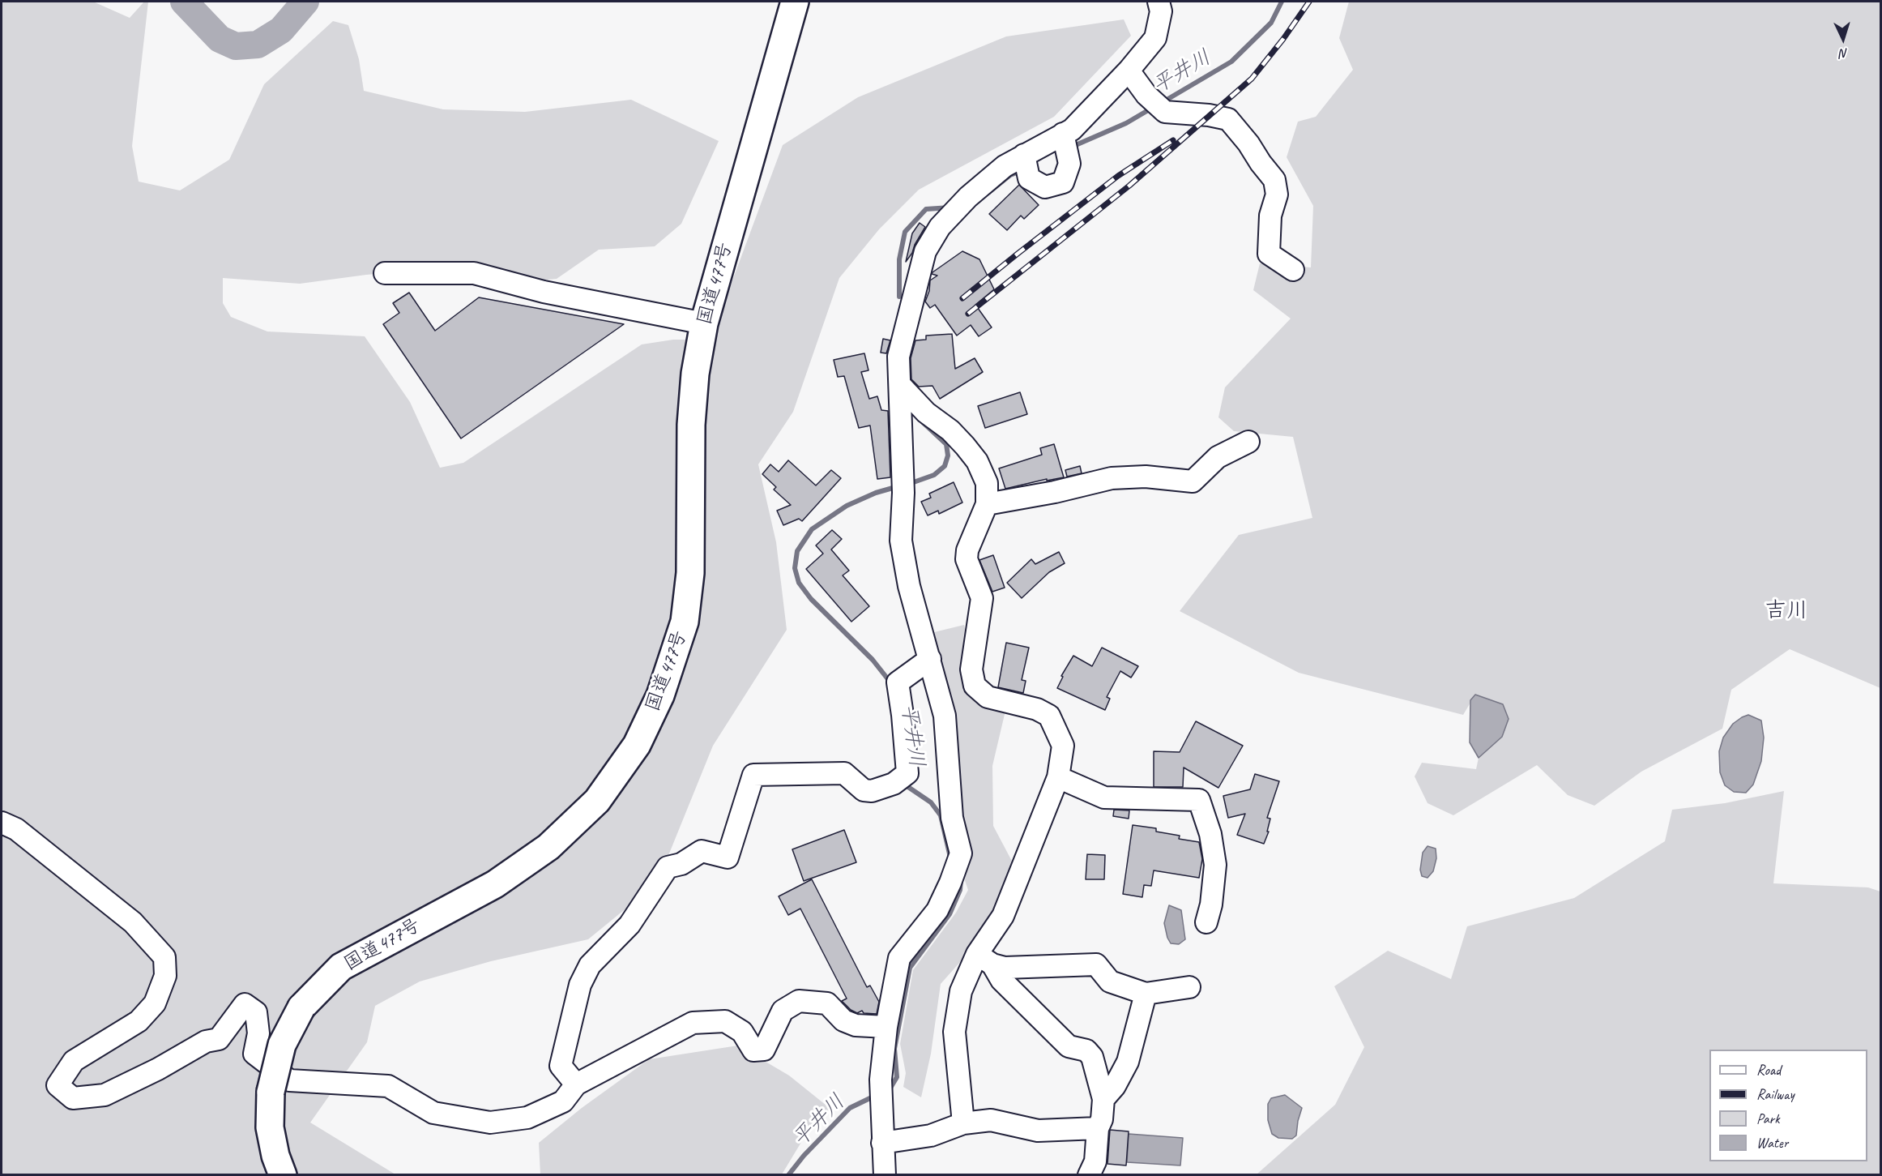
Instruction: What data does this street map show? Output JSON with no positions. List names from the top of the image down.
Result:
{
  "streets": {
    "highway": ["国道477号"]
  },
  "districts": ["吉川"],
  "water": ["平井川"],
  "legend": [
    "Road",
    "Railway",
    "Park",
    "Water"
  ],
  "north": "bottom"
}
